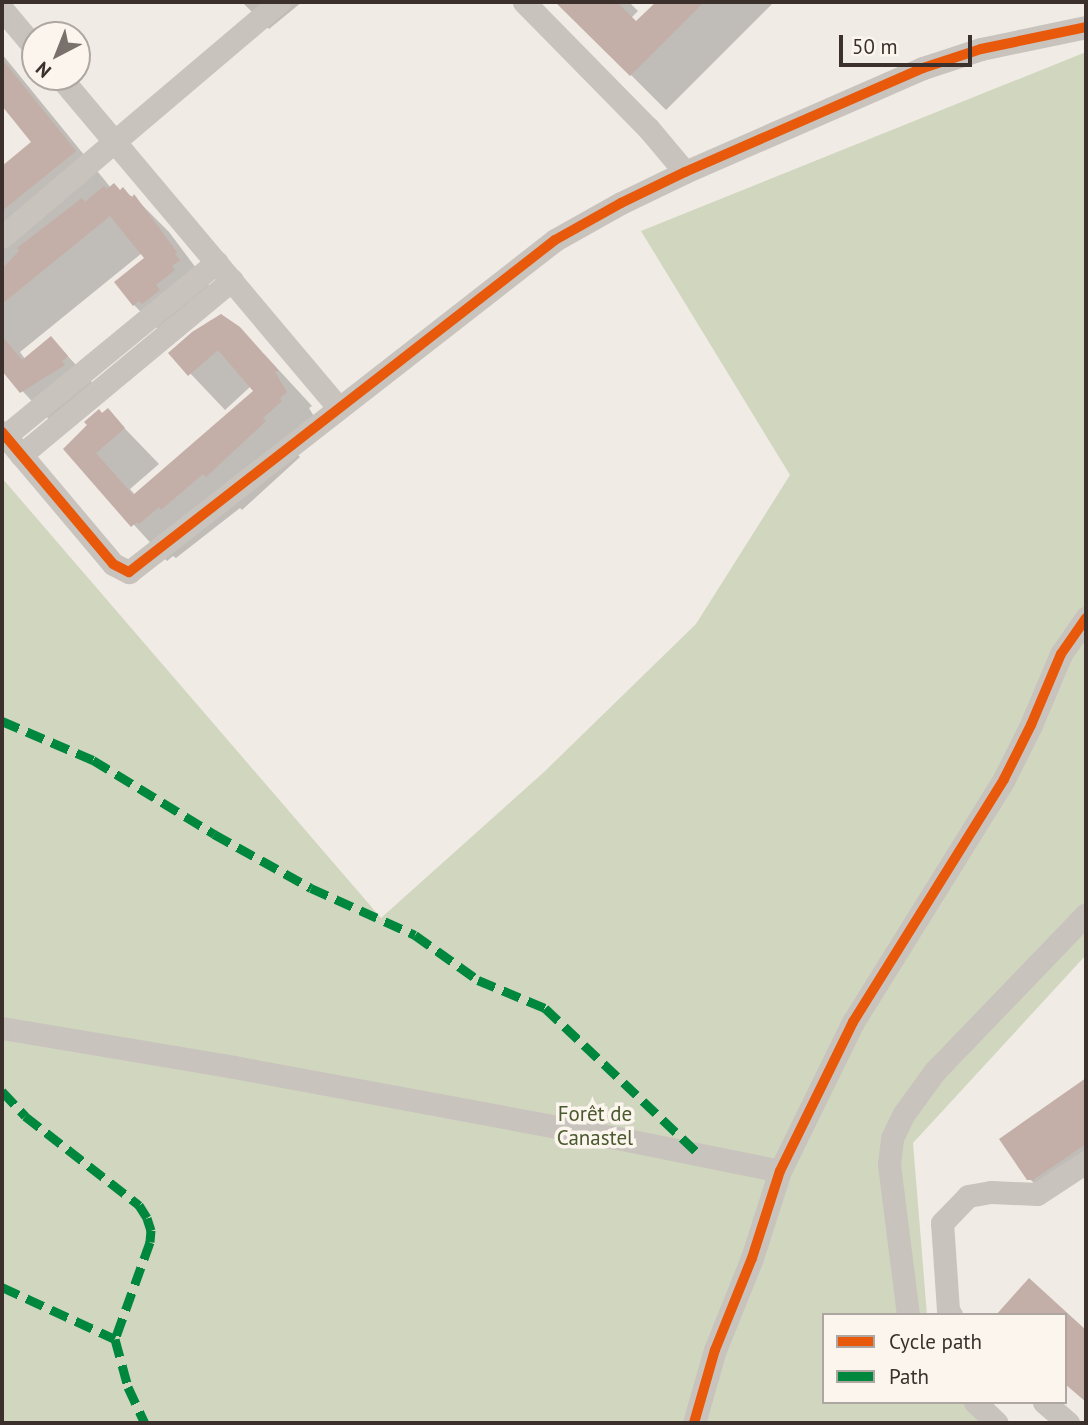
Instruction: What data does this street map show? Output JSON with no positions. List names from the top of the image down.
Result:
{
  "parks": ["Forêt de Canastel"],
  "legend": ["Cycle path", "Path"],
  "scale_bar": "50 m",
  "north": "bottom left"
}
